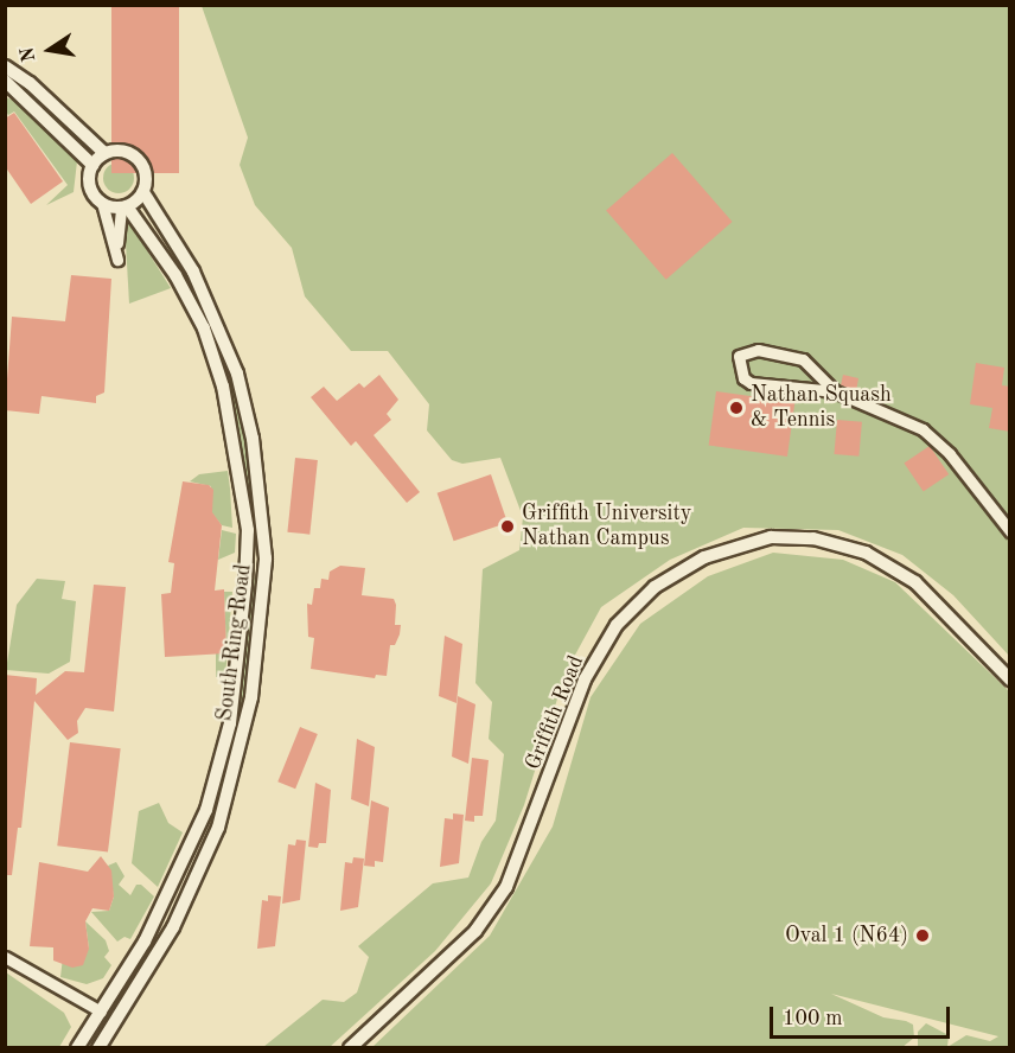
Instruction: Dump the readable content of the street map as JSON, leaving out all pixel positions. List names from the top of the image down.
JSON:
{
  "streets": {
    "street": ["South Ring Road", "Griffith Road"]
  },
  "places": ["Nathan Squash & Tennis", "Griffith University Nathan Campus", "Oval 1 (N64)"],
  "scale_bar": "100 m",
  "north": "left"
}
